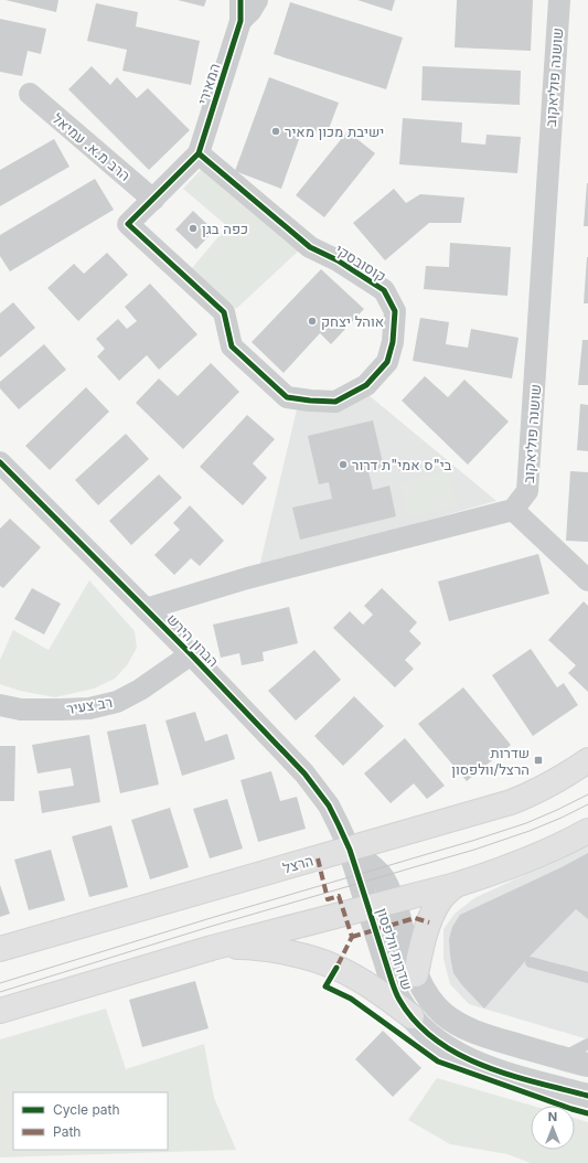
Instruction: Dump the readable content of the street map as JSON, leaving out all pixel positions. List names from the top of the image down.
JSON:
{
  "streets": {
    "main road": ["הרצל"],
    "street": [
      "שושנה פוליאקוב",
      "המאירי",
      "הרב מ.א. עמיאל",
      "קוסובסקי",
      "הברון הירש",
      "רב צעיר",
      "שדרות וולפסון"
    ]
  },
  "crossings": [
    ["המאירי", "קוסובסקי"],
    ["הרב מ.א. עמיאל", "קוסובסקי"],
    ["הברון הירש", "רב צעיר"],
    ["הברון הירש", "הרצל"],
    ["הברון הירש", "שדרות וולפסון"],
    ["הרצל", "שדרות וולפסון"]
  ],
  "places": {
    "other": [
      "ישיבת מכון מאיר",
      "כפה בגן",
      "אוהל יצחק",
      "בי\"ס אמי\"ת דרור"
    ],
    "transit": ["שדרות הרצל/וולפסון"]
  },
  "legend": ["Cycle path", "Path"],
  "north": "top"
}
